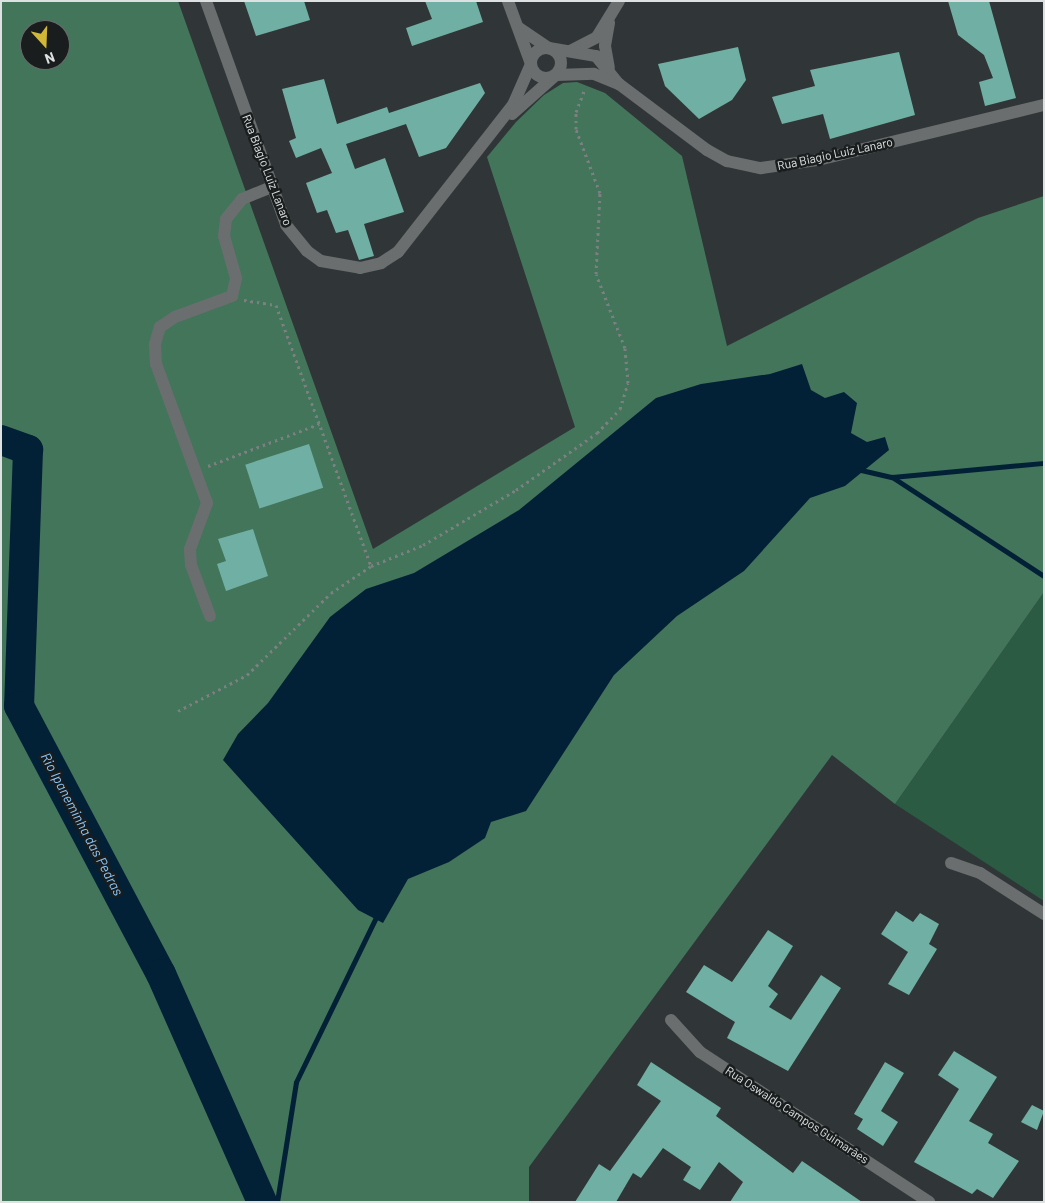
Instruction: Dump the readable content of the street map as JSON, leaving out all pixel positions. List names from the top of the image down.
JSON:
{
  "streets": {
    "street": ["Rua Biagio Luiz Lanaro", "Rua Oswaldo Campos Guimarães"]
  },
  "water": ["Rio Ipaneminha das Pedras"],
  "north": "bottom"
}
